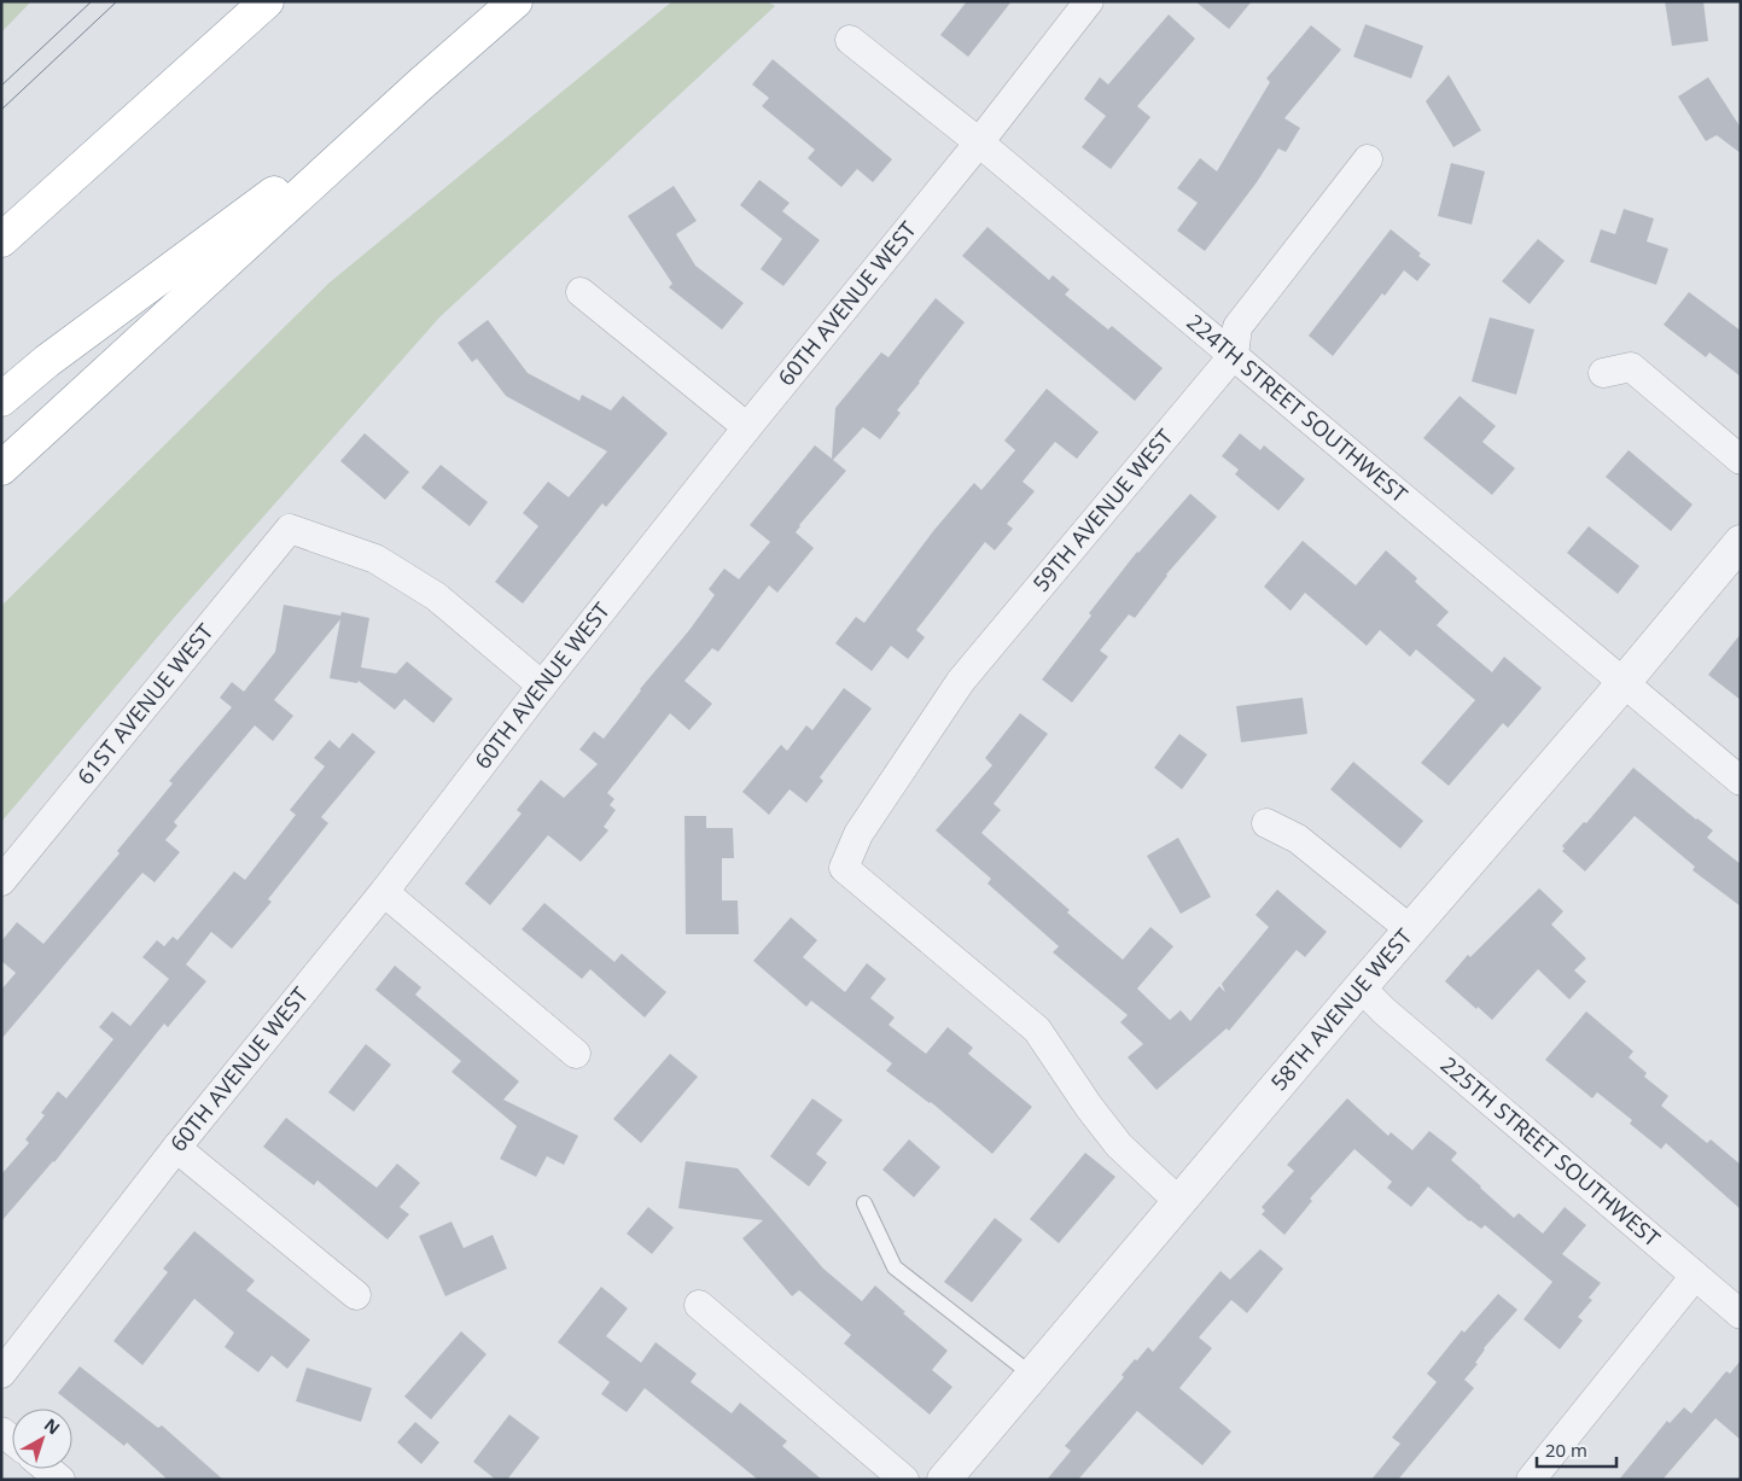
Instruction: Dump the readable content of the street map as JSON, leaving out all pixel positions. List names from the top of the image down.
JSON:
{
  "streets": {
    "street": [
      "60TH AVENUE WEST",
      "224TH STREET SOUTHWEST",
      "59TH AVENUE WEST",
      "61ST AVENUE WEST",
      "58TH AVENUE WEST",
      "225TH STREET SOUTHWEST"
    ]
  },
  "crossings": [
    ["60TH AVENUE WEST", "224TH STREET SOUTHWEST"],
    ["60TH AVENUE WEST", "61ST AVENUE WEST"],
    ["224TH STREET SOUTHWEST", "59TH AVENUE WEST"],
    ["224TH STREET SOUTHWEST", "58TH AVENUE WEST"],
    ["59TH AVENUE WEST", "58TH AVENUE WEST"],
    ["58TH AVENUE WEST", "225TH STREET SOUTHWEST"]
  ],
  "scale_bar": "20 m",
  "north": "top right"
}
